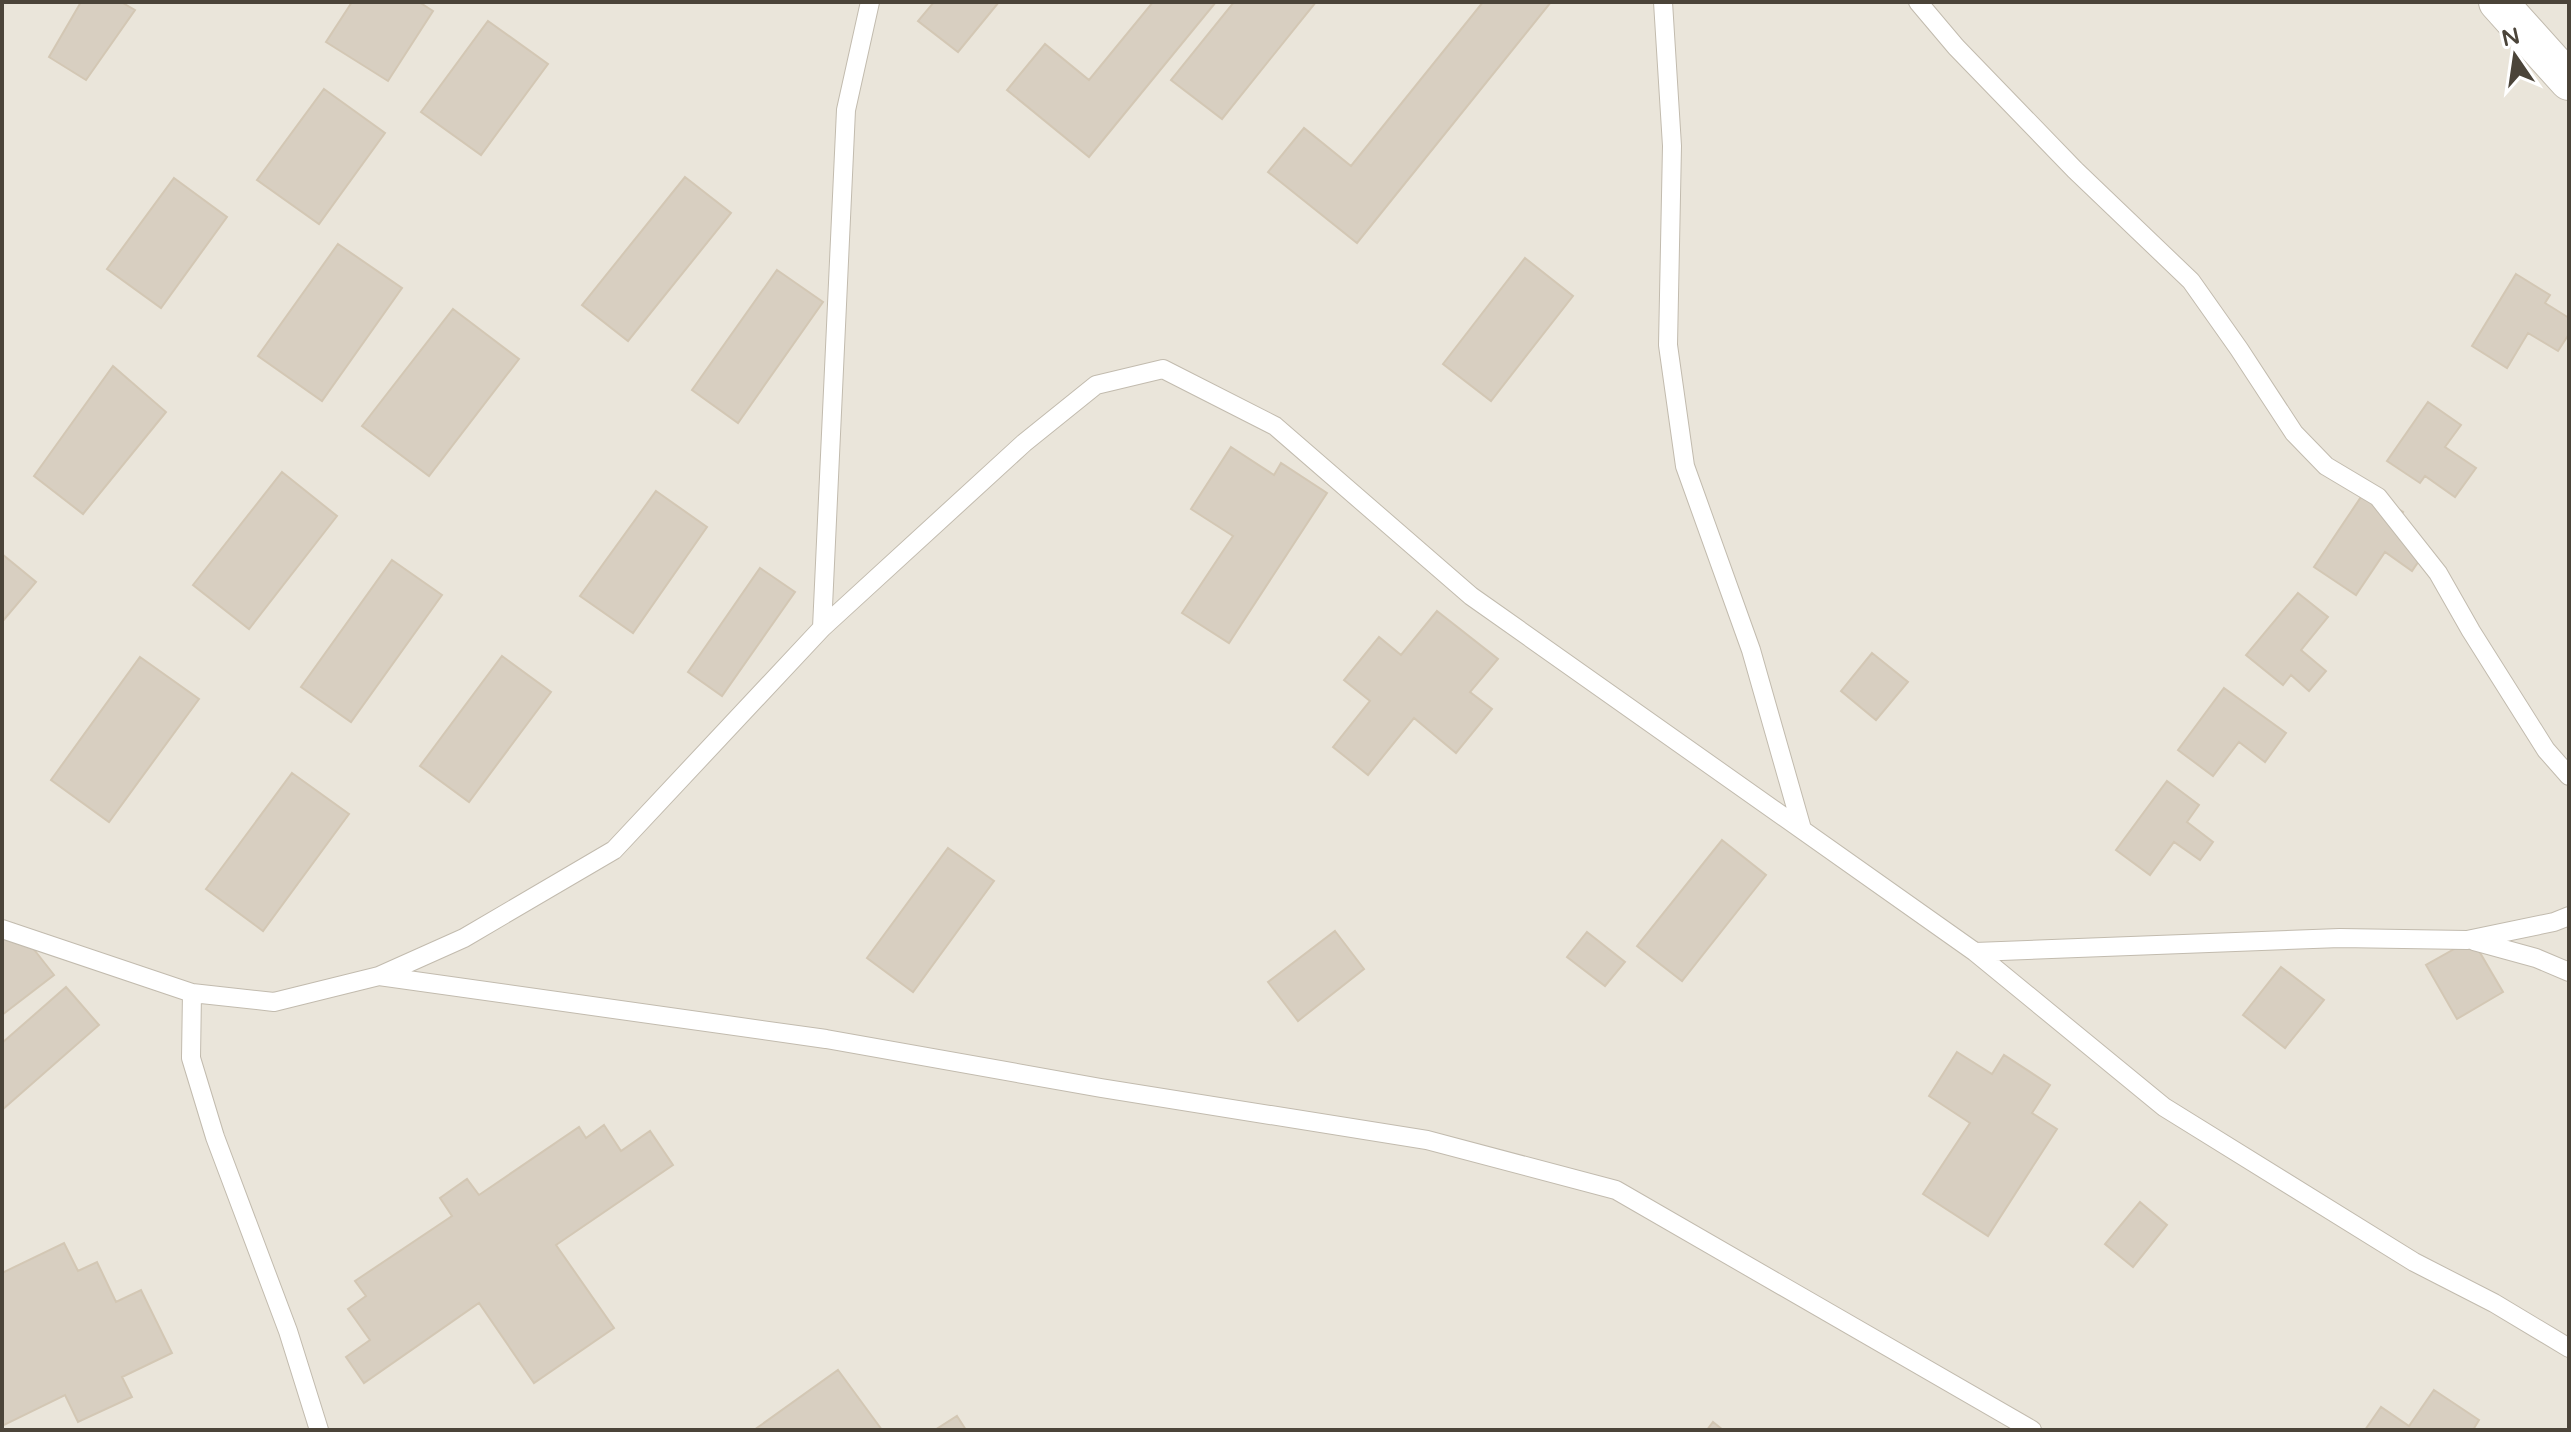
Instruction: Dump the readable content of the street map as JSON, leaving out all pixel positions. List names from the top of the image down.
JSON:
{
  "north": "top"
}
